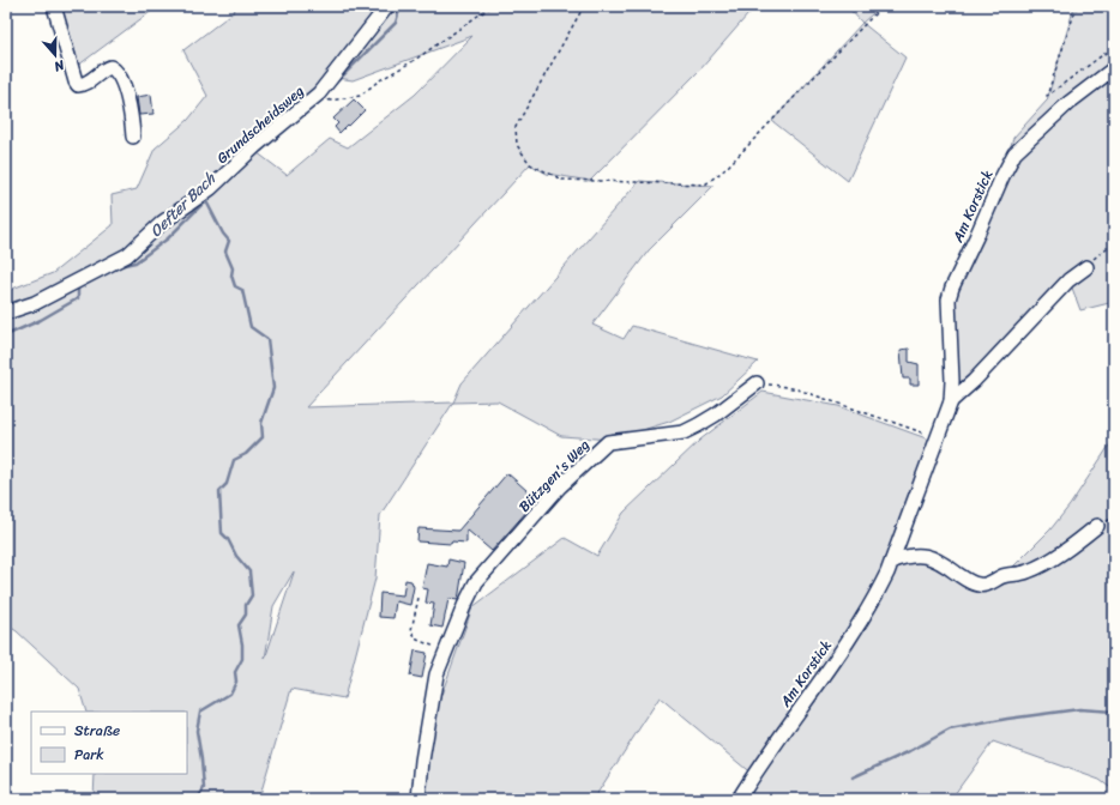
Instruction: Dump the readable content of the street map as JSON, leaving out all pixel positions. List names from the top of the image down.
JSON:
{
  "streets": {
    "street": ["Grundscheidsweg", "Am Korstick", "Bützgen's Weg"]
  },
  "water": ["Oefter Bach"],
  "legend": ["Straße", "Park"],
  "north": "bottom"
}
